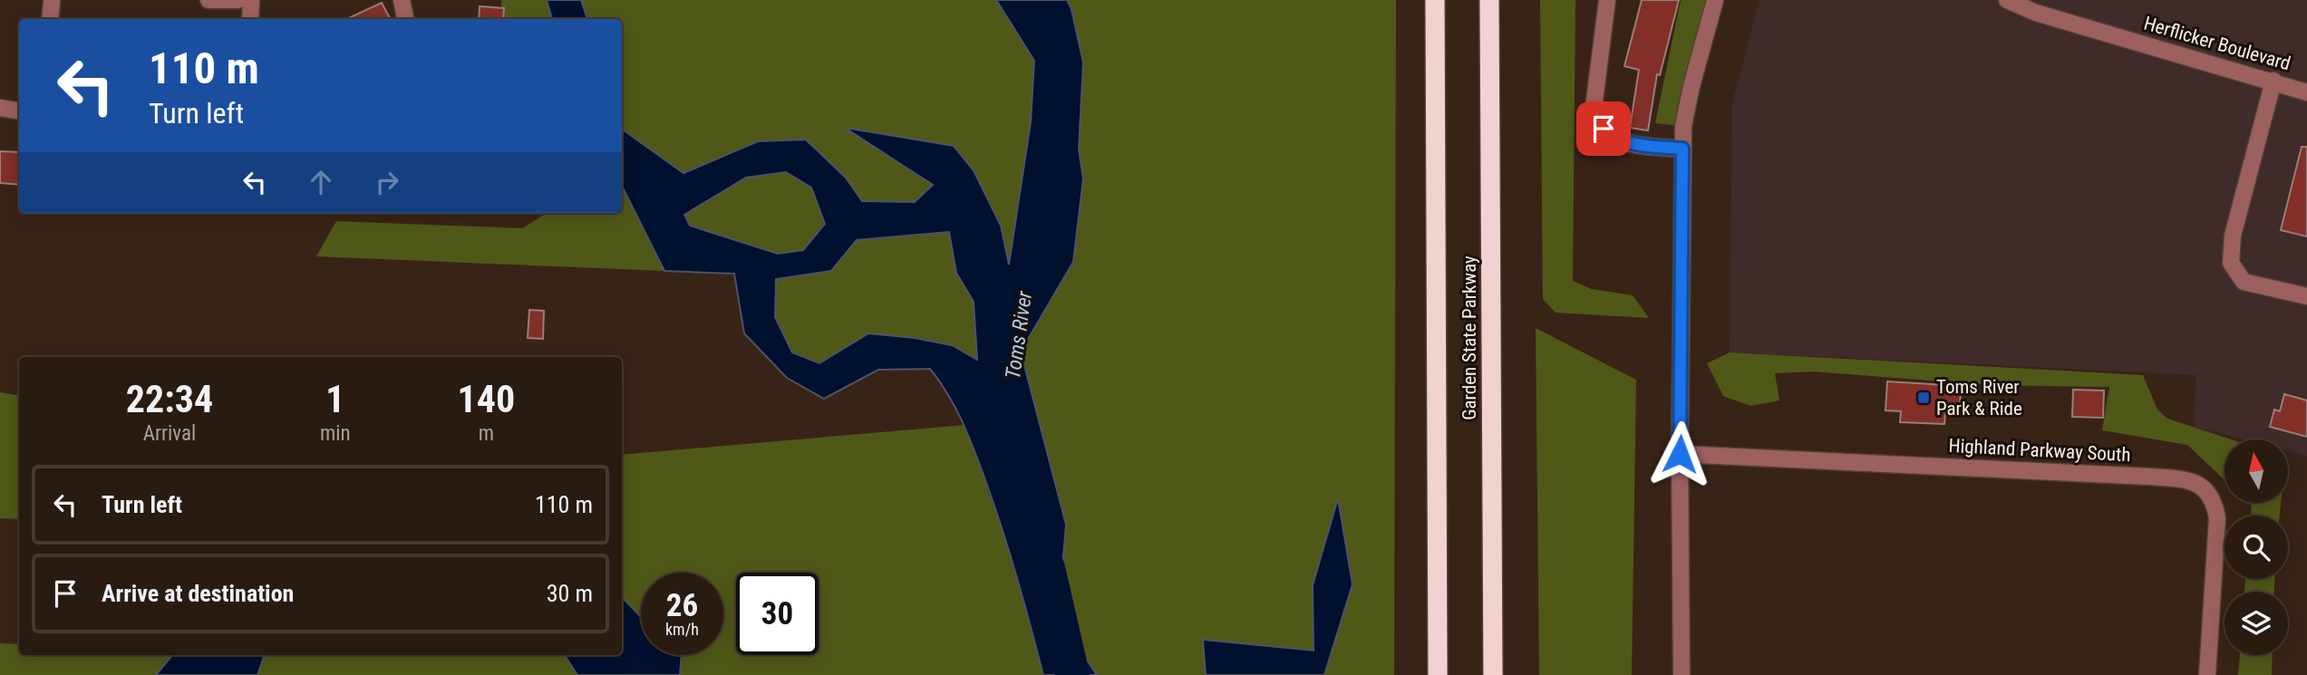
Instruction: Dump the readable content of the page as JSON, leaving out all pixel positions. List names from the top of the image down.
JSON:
{
  "streets": {
    "highway": ["Garden State Parkway"],
    "street": ["Herflicker Boulevard", "Highland Parkway South"]
  },
  "water": ["Toms River"],
  "places": {
    "transit": ["Toms River Park & Ride"]
  },
  "north": "top",
  "page": {
    "turn": ["110 m", "Turn left"],
    "eta": [
      "22:34",
      "Arrival",
      "1",
      "min",
      "140",
      "m"
    ],
    "list": [
      {
        "name": "Turn left",
        "value": "110 m"
      },
      {
        "name": "Arrive at destination",
        "value": "30 m"
      }
    ],
    "speed": "26 km/h",
    "limit": "30"
  }
}
